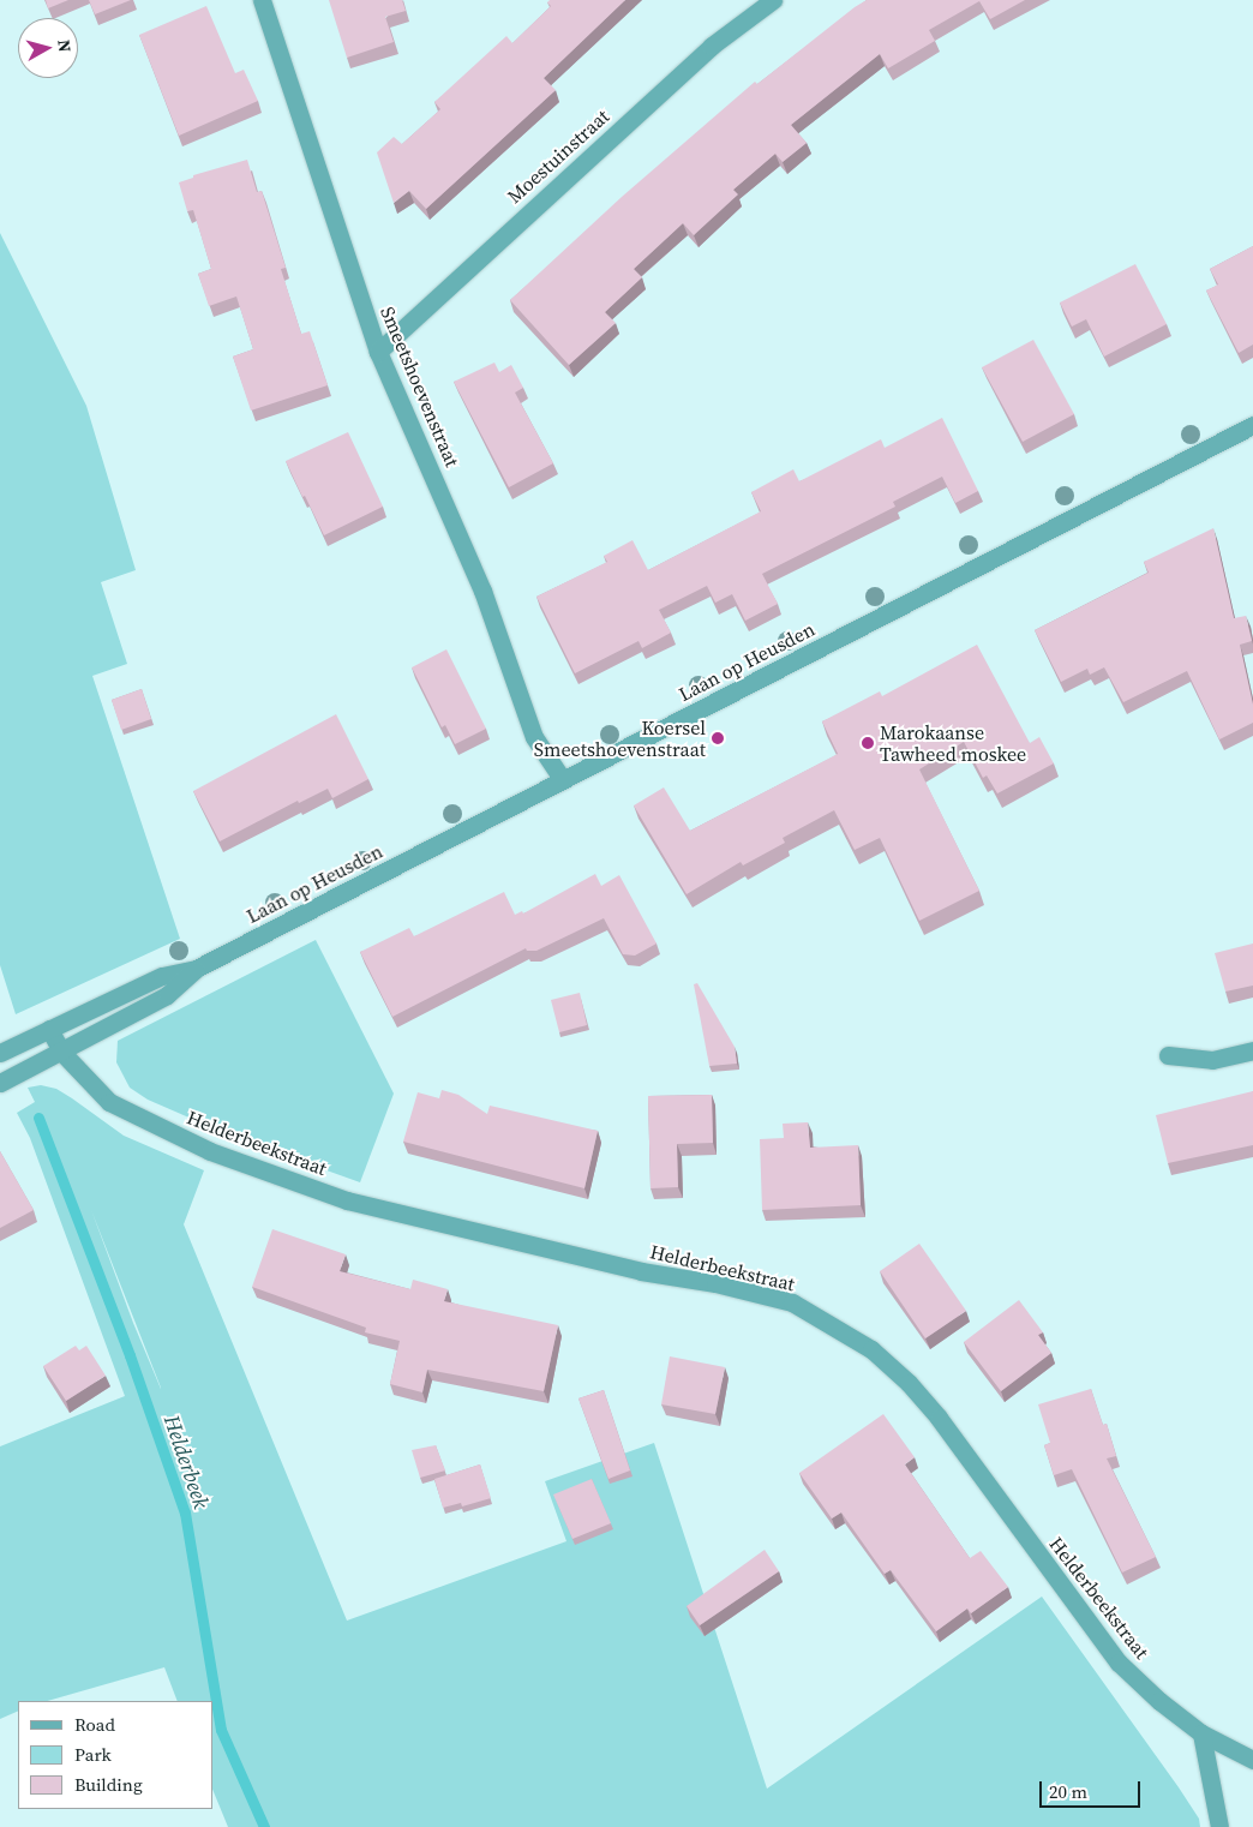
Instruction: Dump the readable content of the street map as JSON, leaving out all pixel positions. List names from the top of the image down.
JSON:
{
  "streets": {
    "street": [
      "Moestuinstraat",
      "Smeetshoevenstraat",
      "Laan op Heusden",
      "Helderbeekstraat"
    ]
  },
  "crossings": [
    ["Moestuinstraat", "Smeetshoevenstraat"],
    ["Smeetshoevenstraat", "Laan op Heusden"],
    ["Laan op Heusden", "Helderbeekstraat"]
  ],
  "water": ["Helderbeek"],
  "places": ["Koersel Smeetshoevenstraat", "Marokaanse Tawheed moskee"],
  "legend": ["Road", "Park", "Building"],
  "scale_bar": "20 m",
  "north": "right"
}
